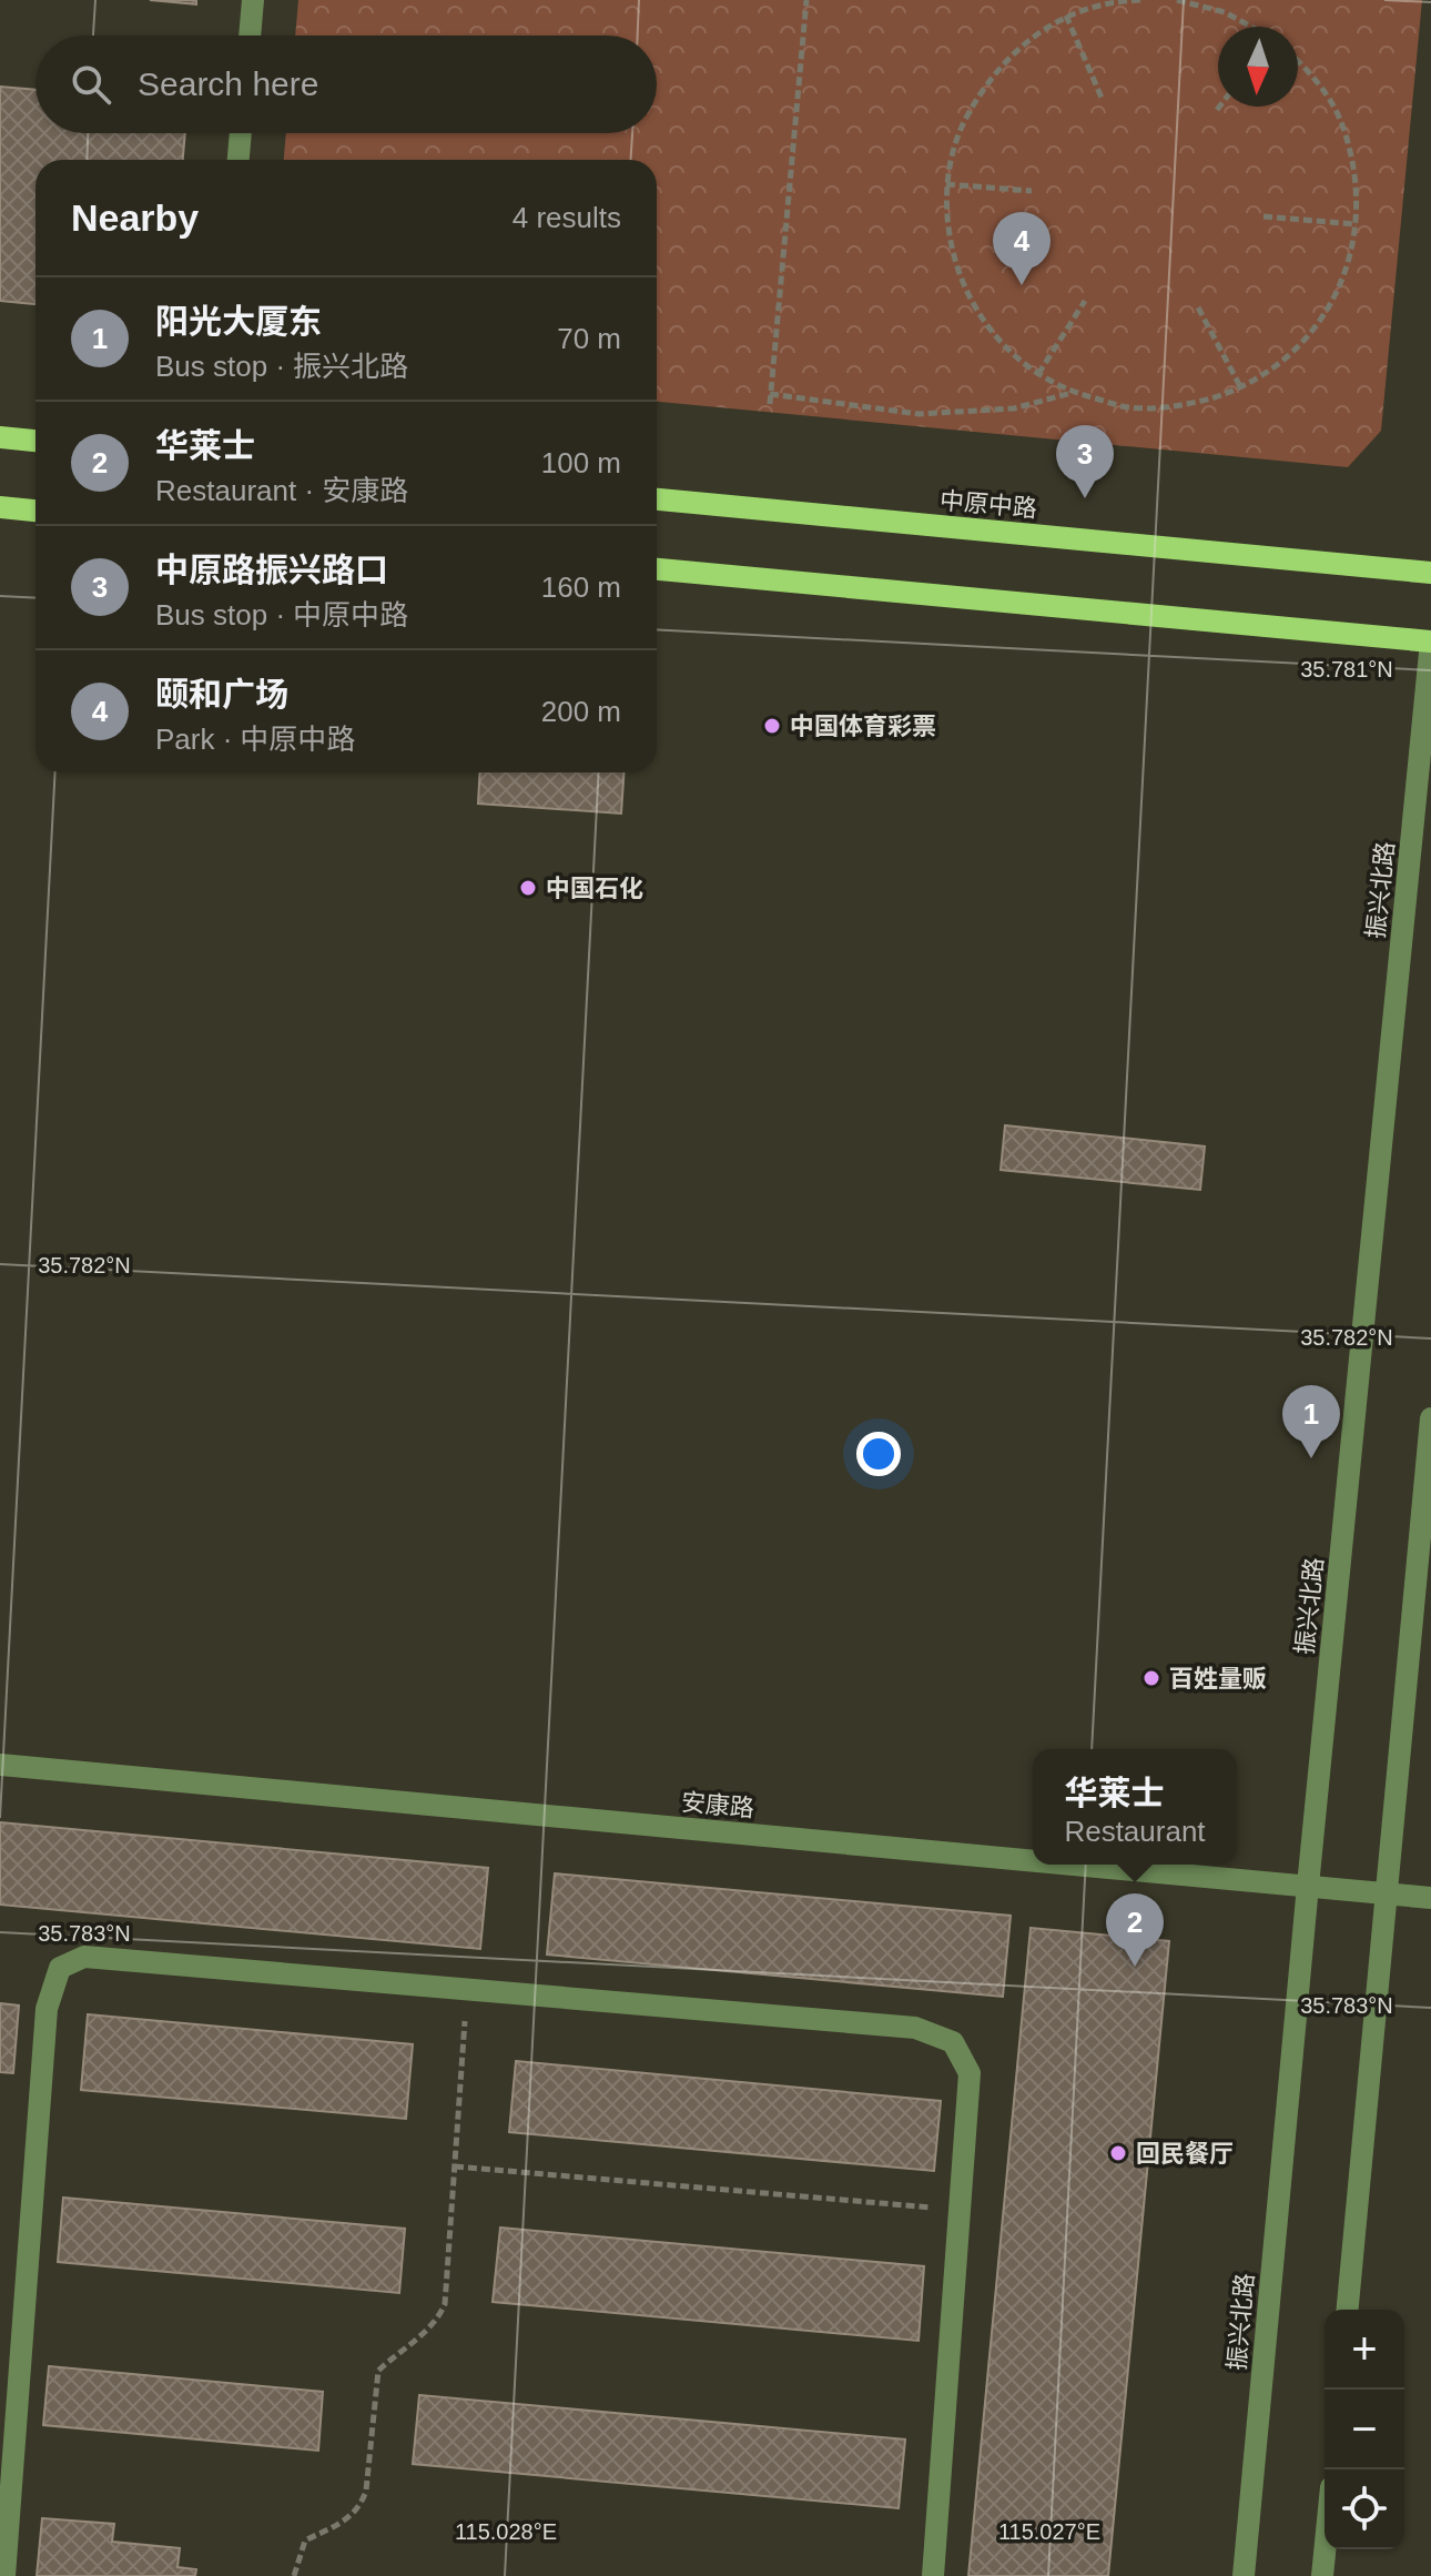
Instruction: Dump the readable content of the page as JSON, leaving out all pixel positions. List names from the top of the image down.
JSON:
{
  "streets": {
    "main road": ["中原中路"],
    "street": ["振兴北路", "安康路"]
  },
  "crossings": [
    ["振兴北路", "安康路"]
  ],
  "places": [
    "中国体育彩票",
    "中国石化",
    "百姓量贩",
    "回民餐厅"
  ],
  "north": "bottom",
  "page": {
    "search": "Search here",
    "heading": ["Nearby", "4 results"],
    "pins": [
      "4",
      "3",
      "1",
      "2"
    ],
    "list": [
      {
        "mark": "1",
        "name": "阳光大厦东",
        "note": "Bus stop · 振兴北路",
        "value": "70 m"
      },
      {
        "mark": "2",
        "name": "华莱士",
        "note": "Restaurant · 安康路",
        "value": "100 m"
      },
      {
        "mark": "3",
        "name": "中原路振兴路口",
        "note": "Bus stop · 中原中路",
        "value": "160 m"
      },
      {
        "mark": "4",
        "name": "颐和广场",
        "note": "Park · 中原中路",
        "value": "200 m"
      }
    ],
    "popup": ["华莱士", "Restaurant"],
    "map_buttons": ["+", "−"]
  },
  "coordinates": [
    "35.781°N",
    "35.782°N",
    "35.783°N",
    "115.028°E",
    "115.027°E"
  ]
}
